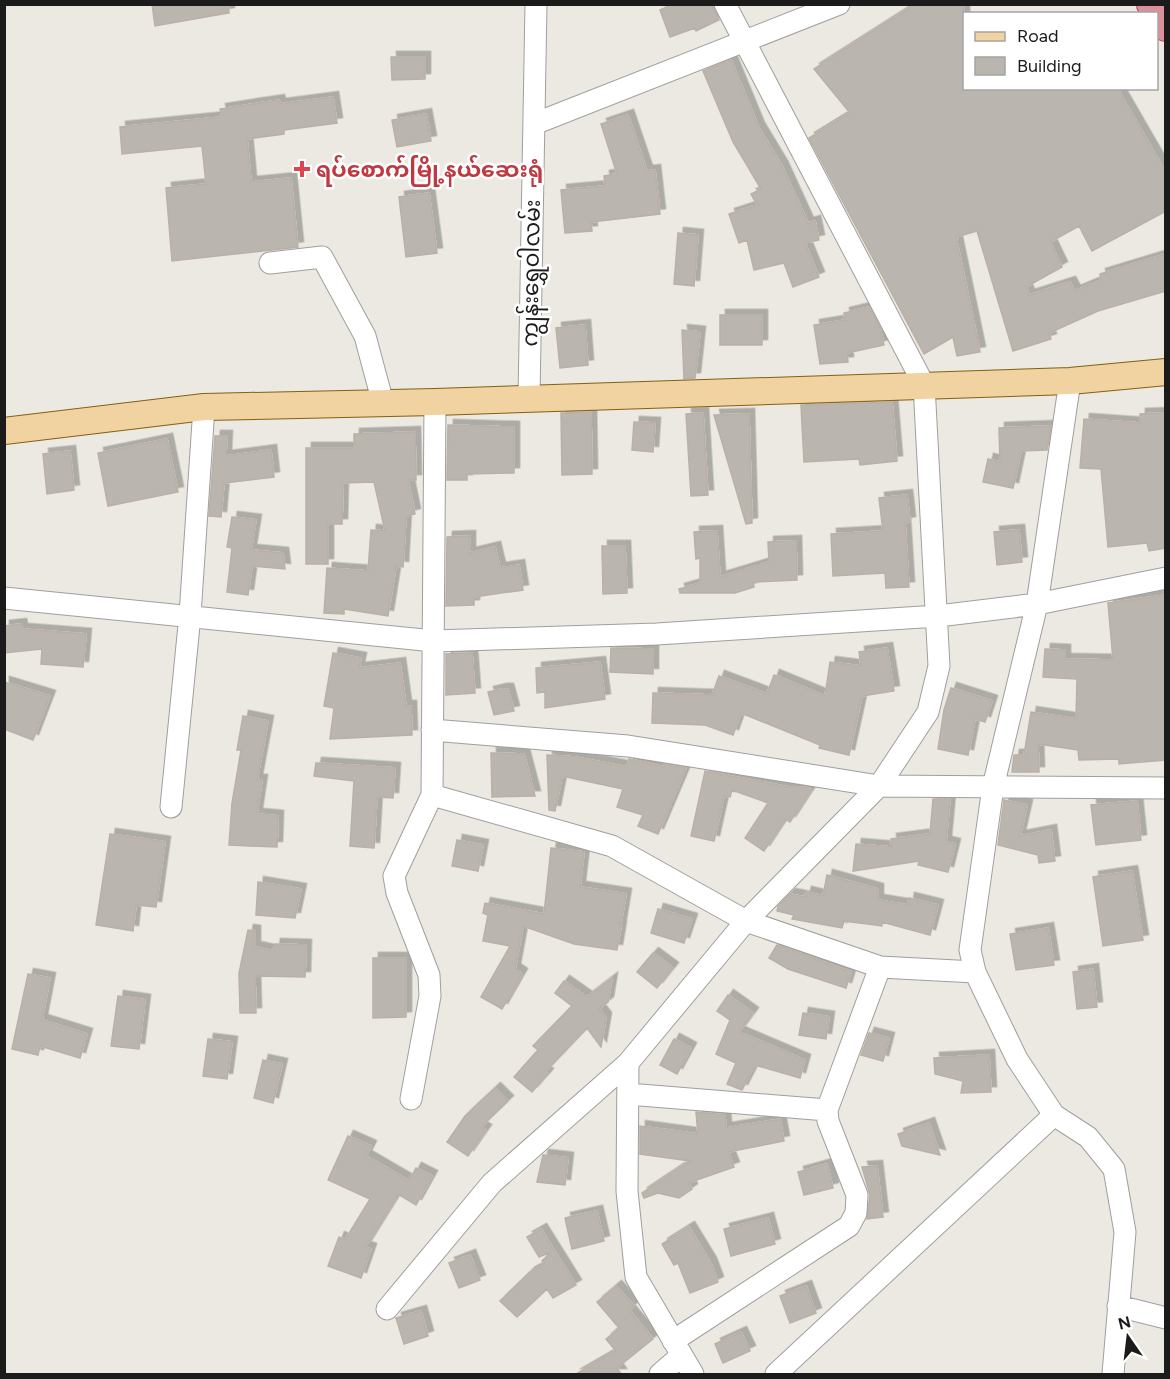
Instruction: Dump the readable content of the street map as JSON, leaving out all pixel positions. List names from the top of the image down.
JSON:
{
  "streets": {
    "street": ["ကျွန်းရွှေဝါလမ်း"]
  },
  "places": {
    "health": ["ရပ်စောက်မြို့နယ်ဆေးရုံ"]
  },
  "legend": ["Road", "Building"],
  "north": "top"
}
